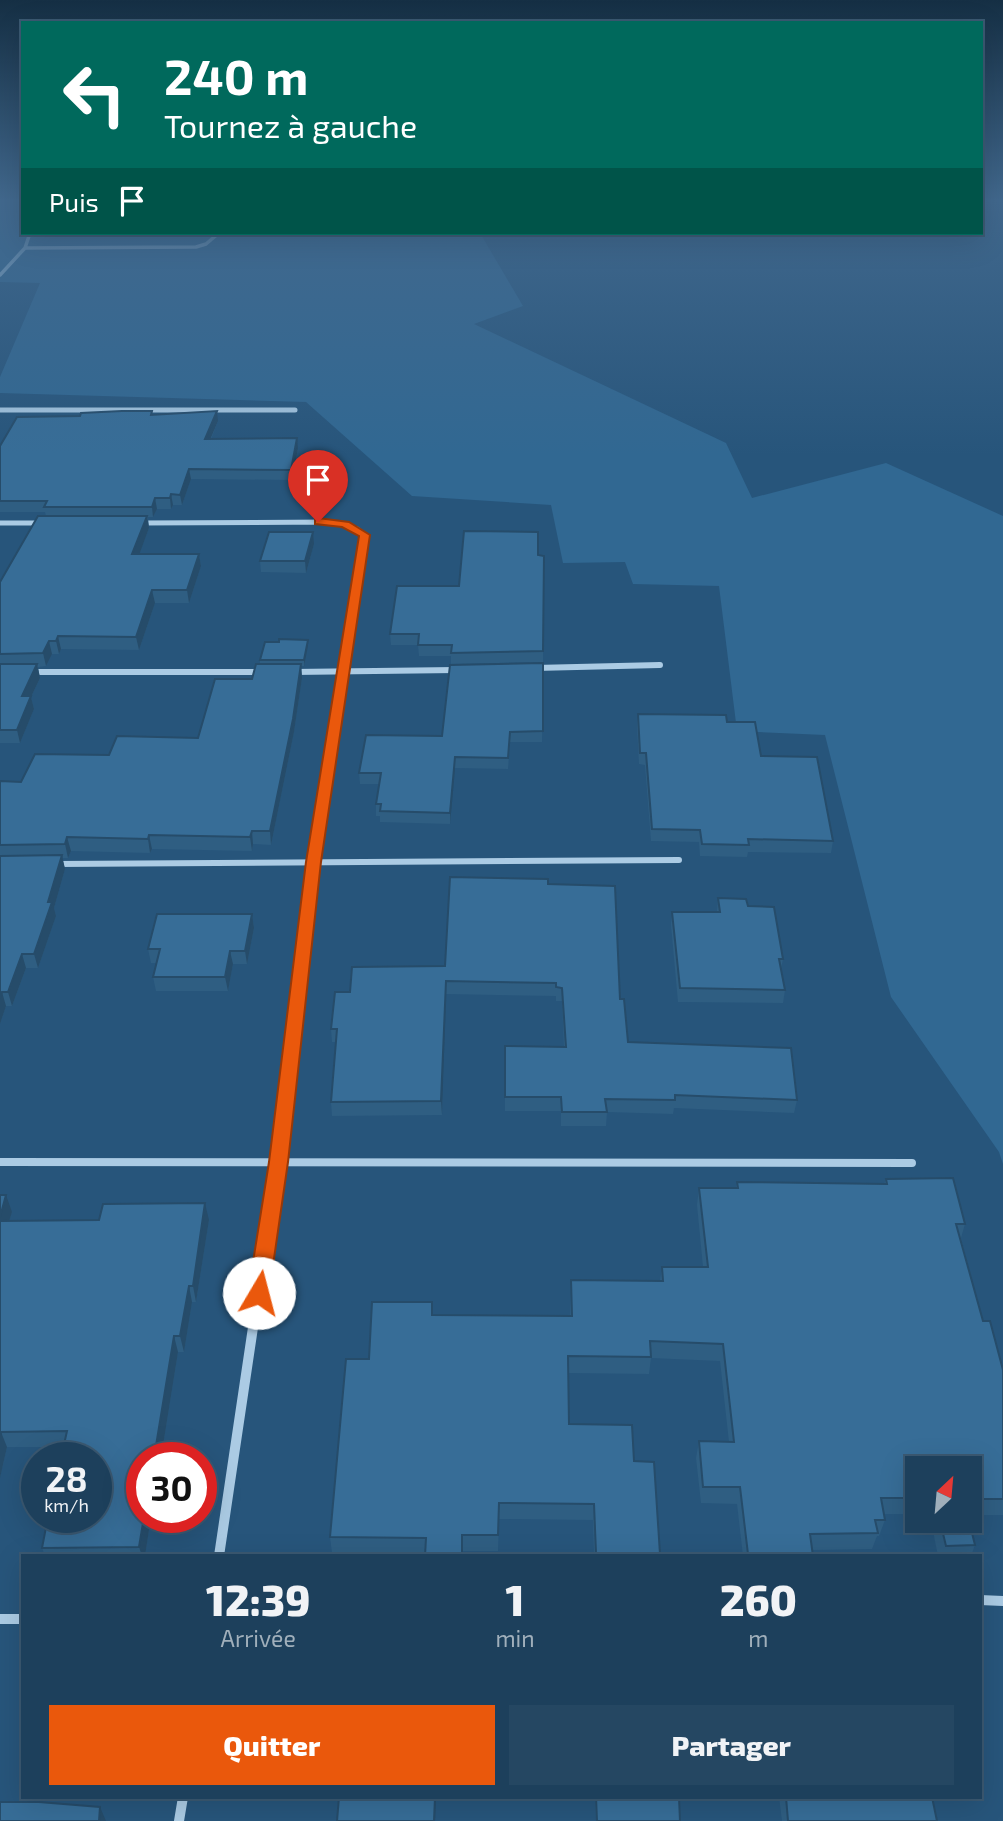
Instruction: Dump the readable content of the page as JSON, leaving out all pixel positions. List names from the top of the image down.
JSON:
{
  "north": "top right",
  "page": {
    "turn": ["240 m", "Tournez à gauche"],
    "then": "Puis",
    "speed": "28 km/h",
    "limit": "30",
    "eta": [
      "12:39",
      "Arrivée",
      "1",
      "min",
      "260",
      "m"
    ],
    "buttons": ["Quitter", "Partager"]
  }
}
